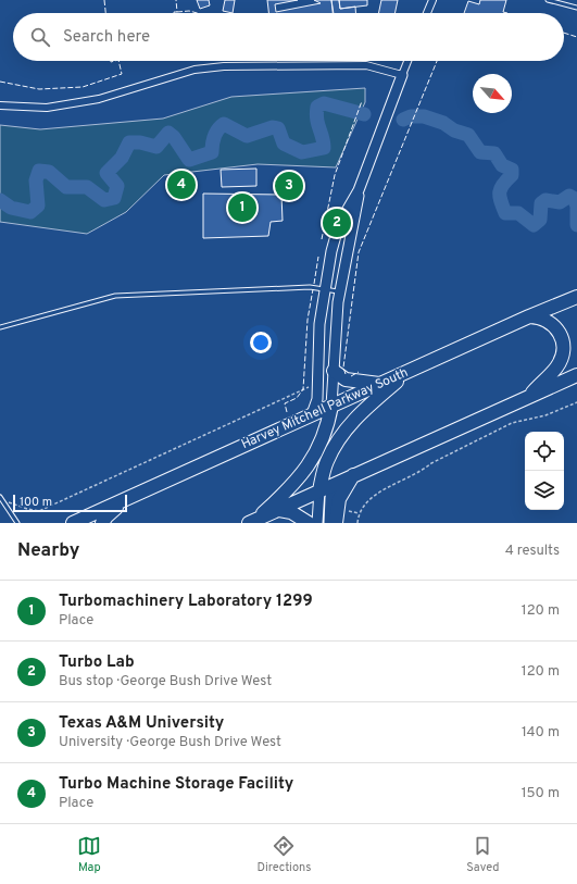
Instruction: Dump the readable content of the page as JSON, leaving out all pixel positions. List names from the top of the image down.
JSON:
{
  "streets": {
    "highway": ["Harvey Mitchell Parkway South"]
  },
  "scale_bar": "100 m",
  "north": "bottom right",
  "page": {
    "search": "Search here",
    "pins": [
      "4",
      "3",
      "1",
      "2"
    ],
    "scale": "100 m",
    "heading": ["Nearby", "4 results"],
    "list": [
      {
        "mark": "1",
        "name": "Turbomachinery Laboratory 1299",
        "note": "Place",
        "value": "120 m"
      },
      {
        "mark": "2",
        "name": "Turbo Lab",
        "note": "Bus stop · George Bush Drive West",
        "value": "120 m"
      },
      {
        "mark": "3",
        "name": "Texas A&M University",
        "note": "University · George Bush Drive West",
        "value": "140 m"
      },
      {
        "mark": "4",
        "name": "Turbo Machine Storage Facility",
        "note": "Place",
        "value": "150 m"
      }
    ],
    "nav": ["Map", "Directions", "Saved"]
  }
}
